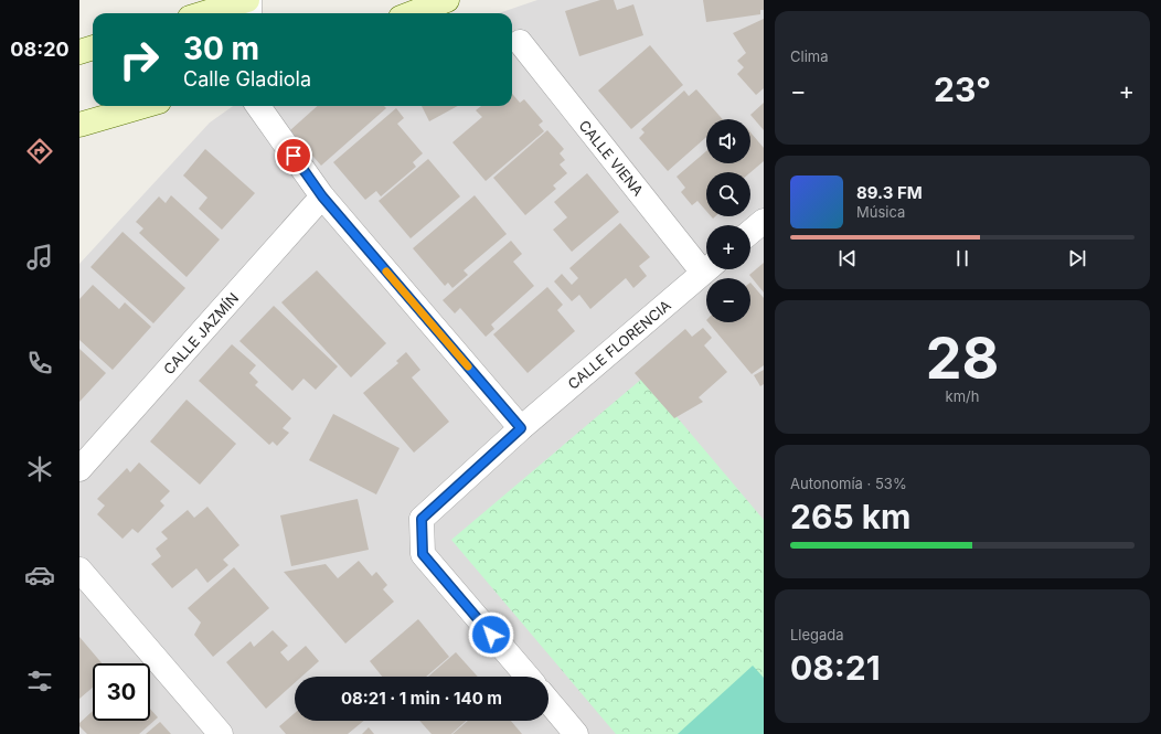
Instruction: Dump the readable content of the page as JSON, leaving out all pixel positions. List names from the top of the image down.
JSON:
{
  "streets": {
    "street": ["CALLE VIENA", "CALLE JAZMÍN", "CALLE FLORENCIA"]
  },
  "page": {
    "tabs": "08:20",
    "tile": [
      "Clima",
      ["28", "km/h"],
      ["Autonomía · 53%", "265 km"],
      ["Llegada", "08:21"]
    ],
    "turn": ["30 m", "Calle Gladiola"],
    "heat": ["−", "23°", "+"],
    "map_buttons": ["+", "−"],
    "song": ["89.3 FM", "Música"],
    "limit": "30",
    "trip": "08:21 · 1 min · 140 m"
  }
}
